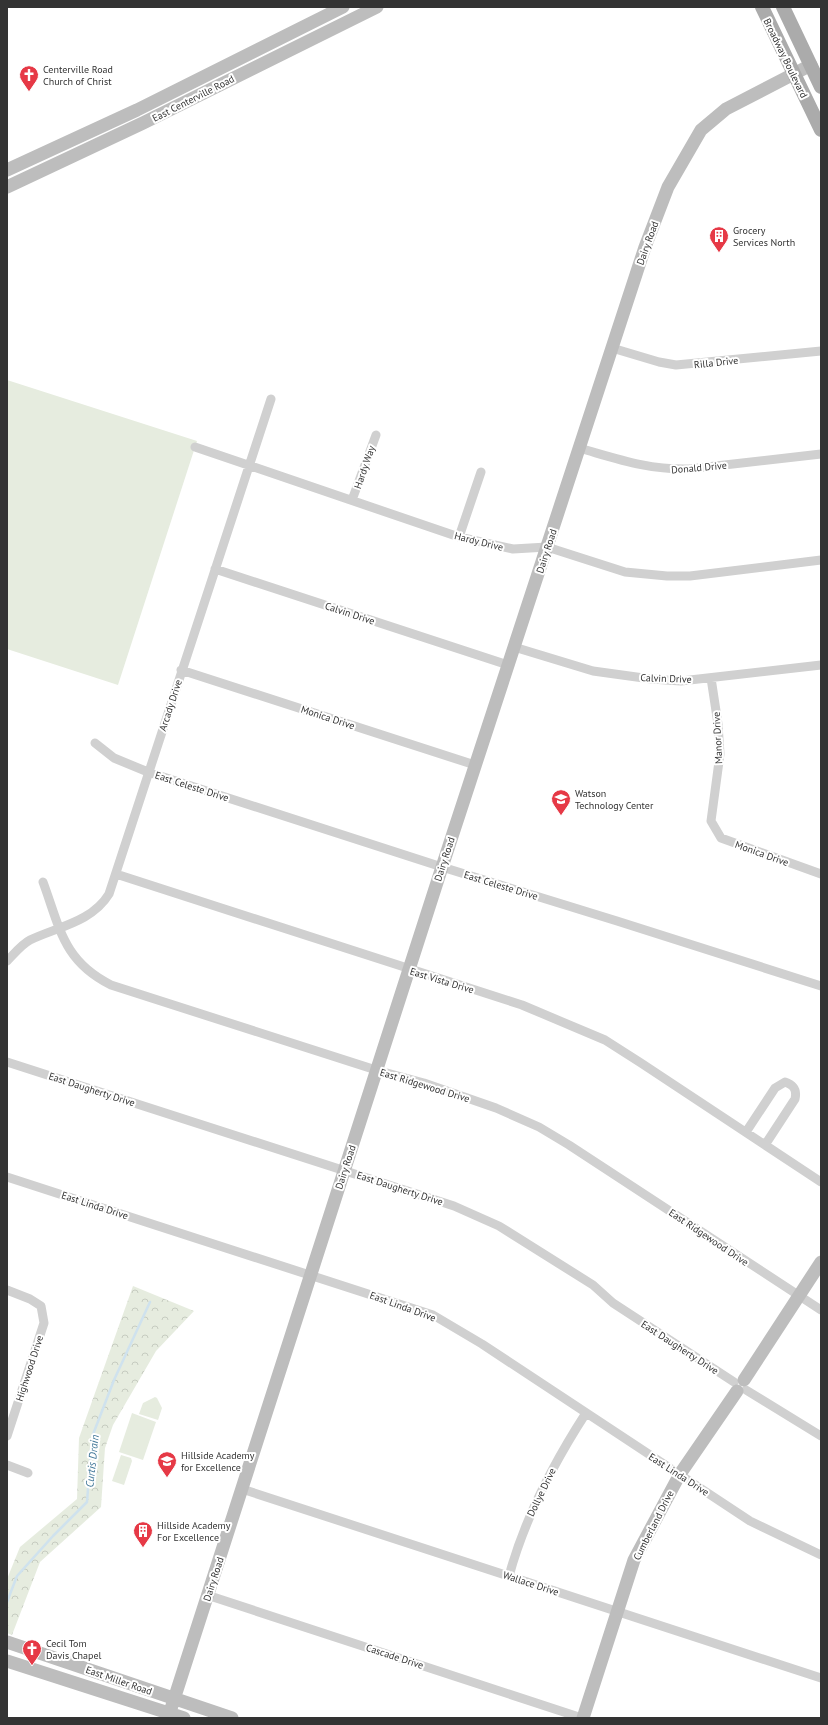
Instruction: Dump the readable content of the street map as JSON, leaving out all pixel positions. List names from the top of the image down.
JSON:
{
  "streets": {
    "main road": ["Broadway Boulevard"],
    "street": [
      "East Centerville Road",
      "Dairy Road",
      "Rilla Drive",
      "Hardy Way",
      "Donald Drive",
      "Hardy Drive",
      "Calvin Drive",
      "Arcady Drive",
      "Monica Drive",
      "Manor Drive",
      "East Celeste Drive",
      "East Vista Drive",
      "East Ridgewood Drive",
      "East Daugherty Drive",
      "East Linda Drive",
      "Highwood Drive",
      "Dollye Drive",
      "Cumberland Drive",
      "Wallace Drive",
      "Cascade Drive",
      "East Miller Road"
    ]
  },
  "crossings": [
    ["Broadway Boulevard", "Dairy Road"],
    ["Dairy Road", "Rilla Drive"],
    ["Dairy Road", "Donald Drive"],
    ["Dairy Road", "Hardy Drive"],
    ["Dairy Road", "Calvin Drive"],
    ["Dairy Road", "Monica Drive"],
    ["Dairy Road", "East Celeste Drive"],
    ["Dairy Road", "East Vista Drive"],
    ["Dairy Road", "East Ridgewood Drive"],
    ["Dairy Road", "East Daugherty Drive"],
    ["Dairy Road", "East Linda Drive"],
    ["Dairy Road", "Wallace Drive"],
    ["Dairy Road", "Cascade Drive"],
    ["Dairy Road", "East Miller Road"],
    ["Hardy Way", "Hardy Drive"],
    ["Hardy Drive", "Arcady Drive"],
    ["Calvin Drive", "Arcady Drive"],
    ["Calvin Drive", "Manor Drive"],
    ["Arcady Drive", "Monica Drive"],
    ["Arcady Drive", "East Celeste Drive"],
    ["Arcady Drive", "East Vista Drive"],
    ["Arcady Drive", "East Ridgewood Drive"],
    ["Monica Drive", "Manor Drive"],
    ["East Ridgewood Drive", "Cumberland Drive"],
    ["East Daugherty Drive", "Cumberland Drive"],
    ["East Linda Drive", "Dollye Drive"],
    ["East Linda Drive", "Cumberland Drive"],
    ["Dollye Drive", "Wallace Drive"],
    ["Cumberland Drive", "Wallace Drive"],
    ["Cumberland Drive", "Cascade Drive"]
  ],
  "water": ["Curtis Drain"],
  "places": {
    "church": ["Centerville Road Church of Christ", "Cecil Tom Davis Chapel"],
    "building": ["Grocery Services North", "Hillside Academy For Excellence"],
    "school or university": ["Watson Technology Center", "Hillside Academy for Excellence"]
  }
}
